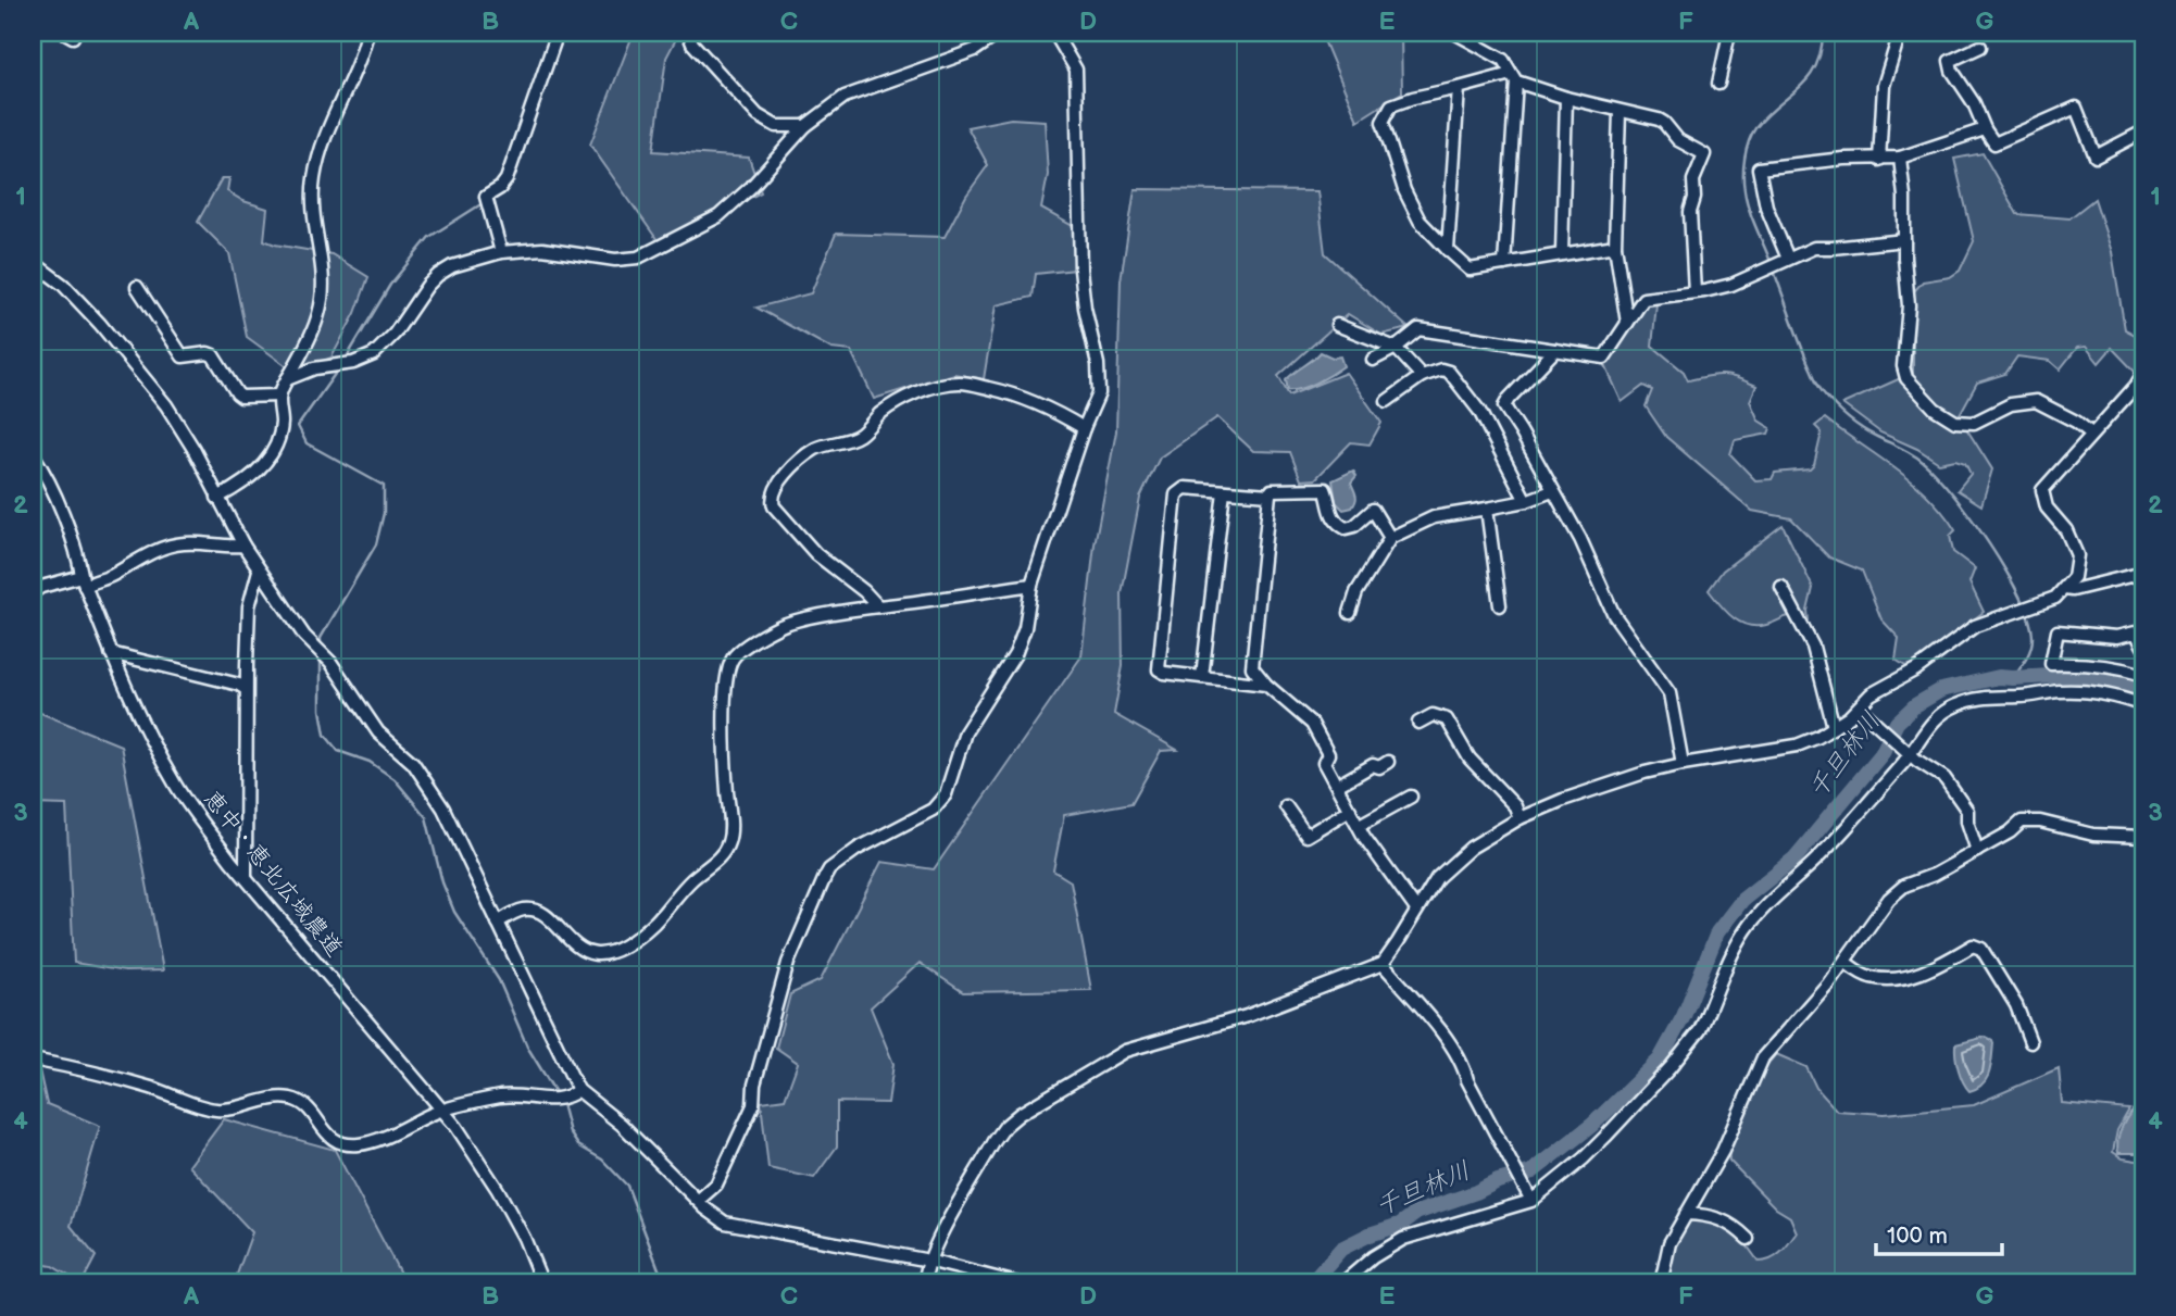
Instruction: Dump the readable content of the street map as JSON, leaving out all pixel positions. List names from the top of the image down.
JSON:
{
  "streets": {
    "street": ["恵中・恵北広域農道"]
  },
  "water": ["千旦林川"],
  "scale_bar": "100 m",
  "grid": {
    "columns": [
      "A",
      "B",
      "C",
      "D",
      "E",
      "F",
      "G"
    ],
    "rows": [
      "1",
      "2",
      "3",
      "4"
    ]
  }
}
